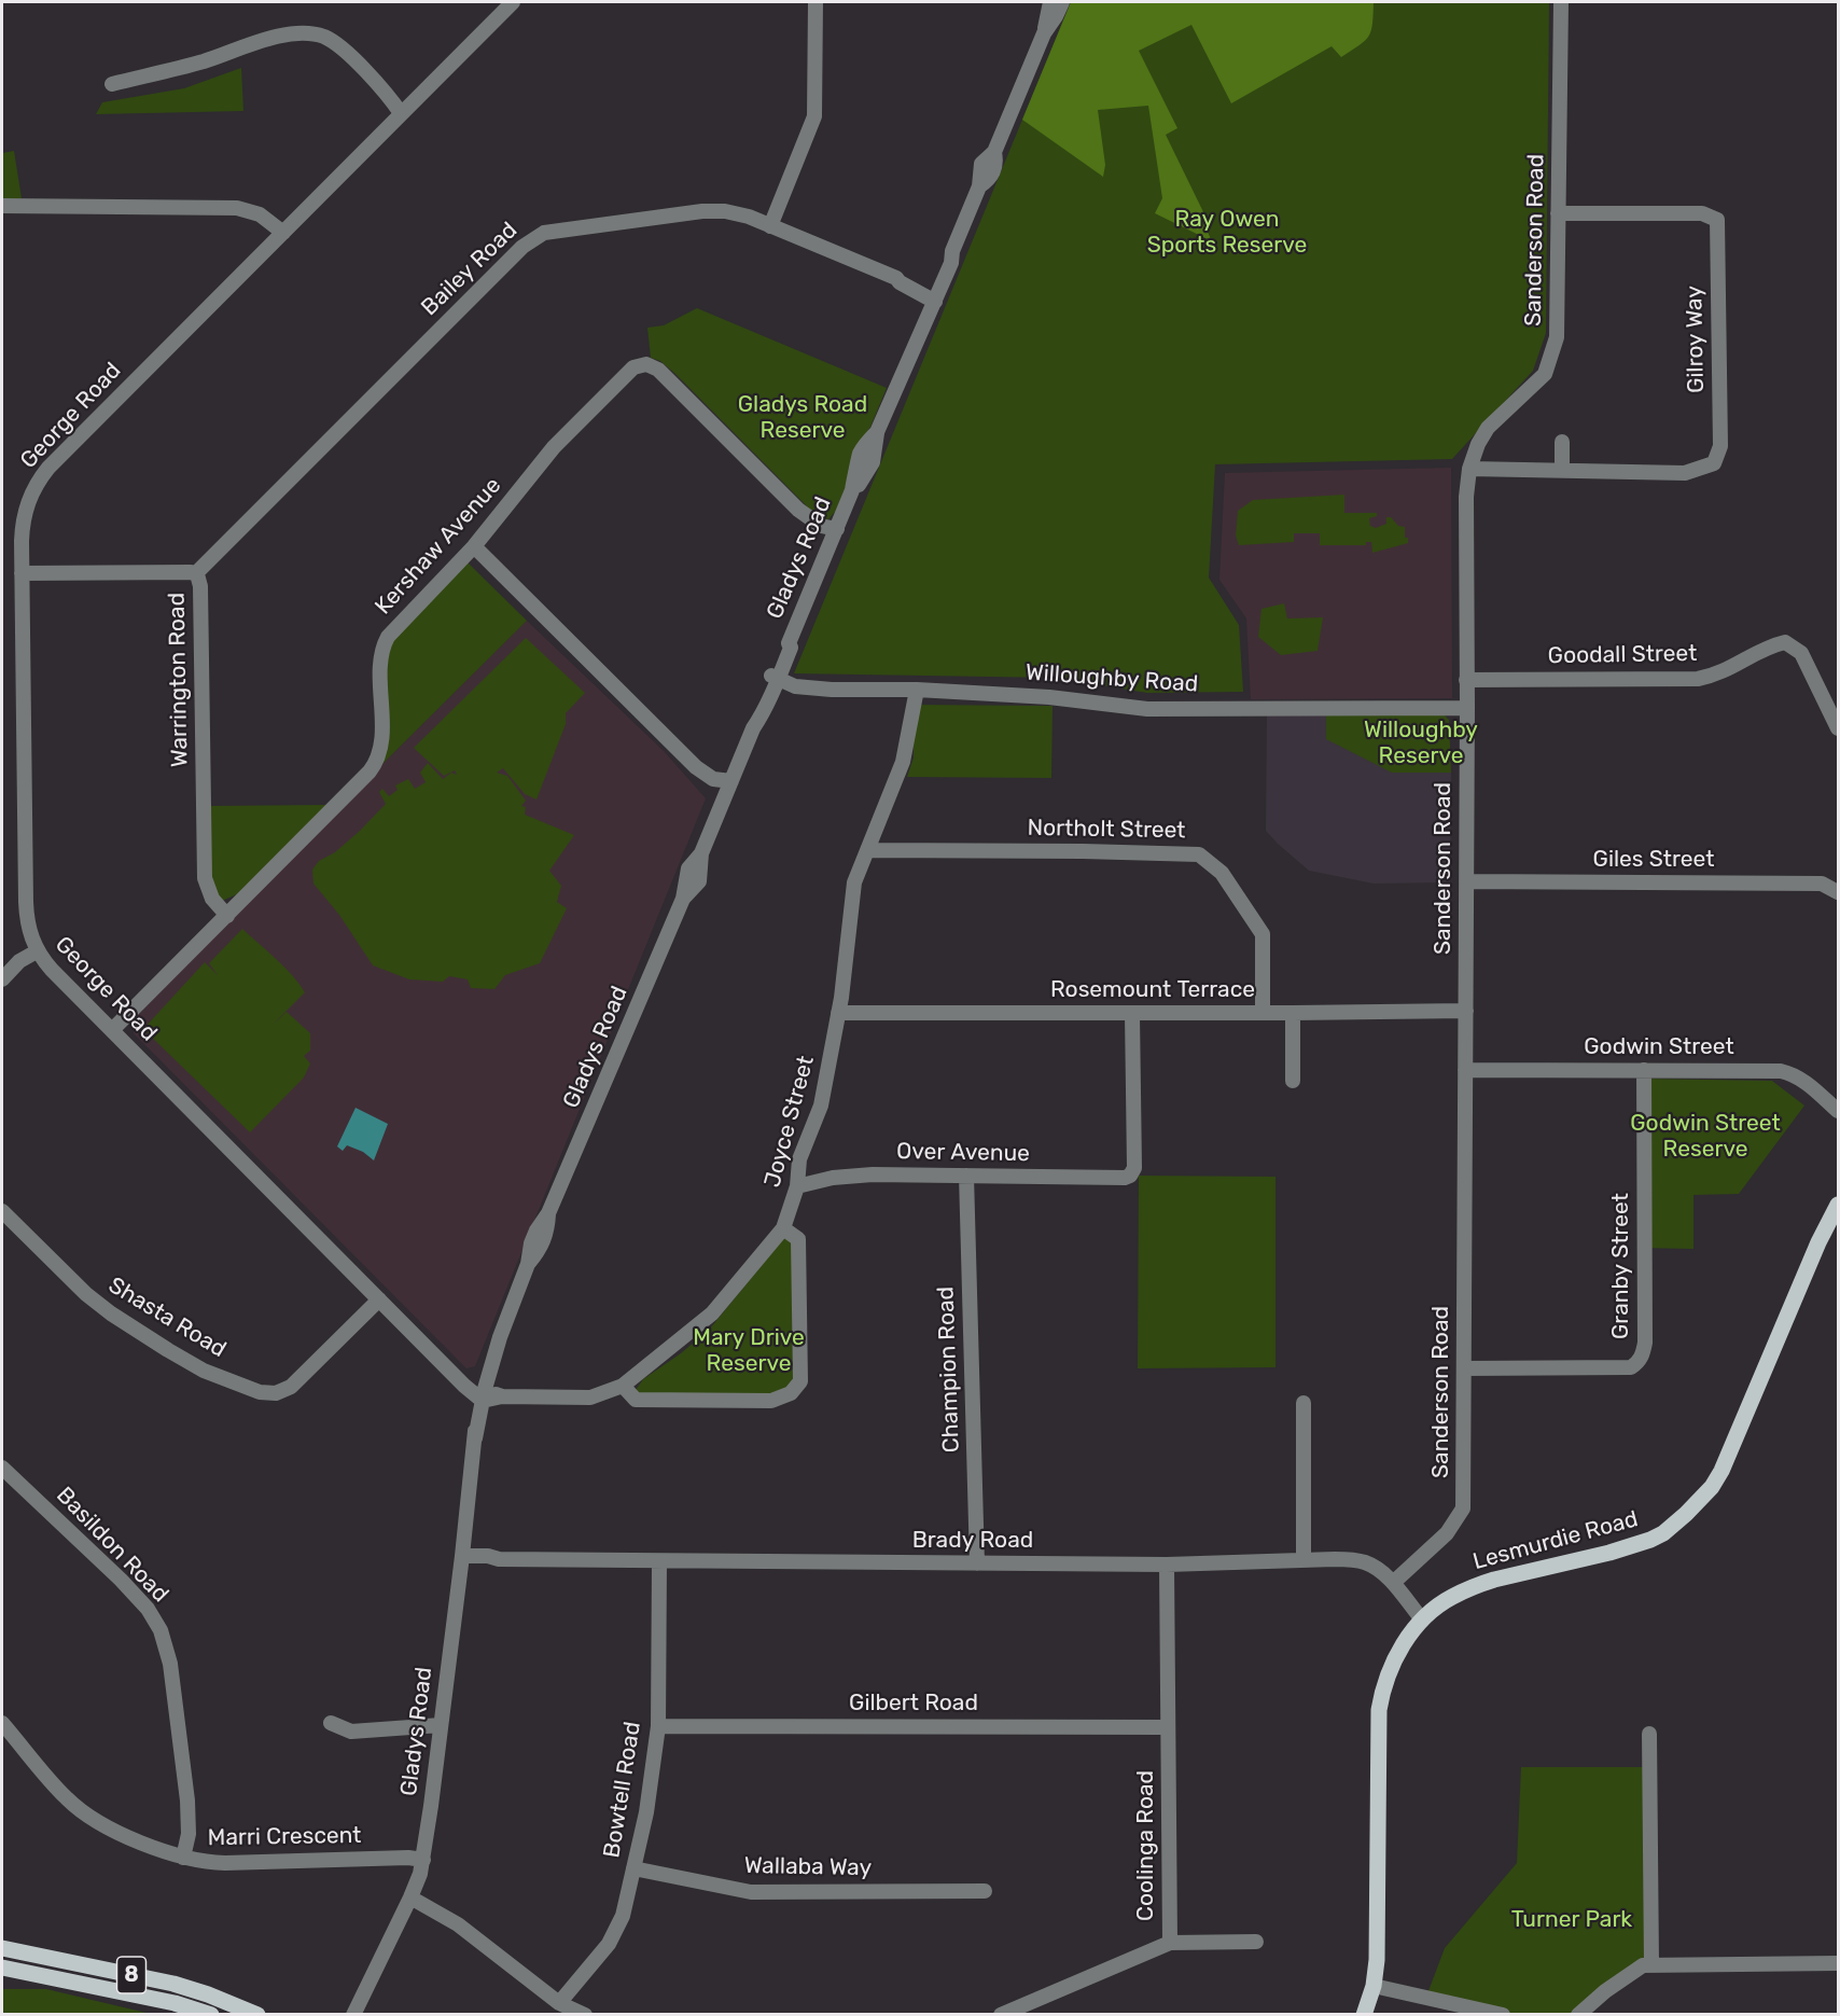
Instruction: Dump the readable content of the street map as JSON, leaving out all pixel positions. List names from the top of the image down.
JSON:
{
  "streets": {
    "main road": ["Lesmurdie Road", "8"],
    "street": [
      "Sanderson Road",
      "Bailey Road",
      "Gilroy Way",
      "George Road",
      "Kershaw Avenue",
      "Gladys Road",
      "Goodall Street",
      "Willoughby Road",
      "Warrington Road",
      "Northolt Street",
      "Giles Street",
      "Rosemount Terrace",
      "Godwin Street",
      "Joyce Street",
      "Over Avenue",
      "Granby Street",
      "Shasta Road",
      "Champion Road",
      "Brady Road",
      "Basildon Road",
      "Gilbert Road",
      "Bowtell Road",
      "Marri Crescent",
      "Coolinga Road",
      "Wallaba Way"
    ]
  },
  "crossings": [
    ["Sanderson Road", "Gilroy Way"],
    ["Sanderson Road", "Goodall Street"],
    ["Sanderson Road", "Willoughby Road"],
    ["Sanderson Road", "Giles Street"],
    ["Sanderson Road", "Rosemount Terrace"],
    ["Sanderson Road", "Godwin Street"],
    ["Sanderson Road", "Granby Street"],
    ["Sanderson Road", "Brady Road"],
    ["Bailey Road", "Gladys Road"],
    ["Bailey Road", "Warrington Road"],
    ["George Road", "Kershaw Avenue"],
    ["George Road", "Gladys Road"],
    ["George Road", "Warrington Road"],
    ["George Road", "Joyce Street"],
    ["George Road", "Shasta Road"],
    ["Kershaw Avenue", "Gladys Road"],
    ["Kershaw Avenue", "Warrington Road"],
    ["Gladys Road", "Willoughby Road"],
    ["Gladys Road", "Joyce Street"],
    ["Gladys Road", "Brady Road"],
    ["Gladys Road", "Marri Crescent"],
    ["Willoughby Road", "Joyce Street"],
    ["Northolt Street", "Rosemount Terrace"],
    ["Northolt Street", "Joyce Street"],
    ["Rosemount Terrace", "Joyce Street"],
    ["Rosemount Terrace", "Over Avenue"],
    ["Godwin Street", "Granby Street"],
    ["Joyce Street", "Over Avenue"],
    ["Over Avenue", "Champion Road"],
    ["Champion Road", "Brady Road"],
    ["Brady Road", "Lesmurdie Road"],
    ["Brady Road", "Bowtell Road"],
    ["Brady Road", "Coolinga Road"],
    ["Basildon Road", "Marri Crescent"],
    ["Gilbert Road", "Bowtell Road"],
    ["Gilbert Road", "Coolinga Road"],
    ["Bowtell Road", "Wallaba Way"]
  ],
  "parks": [
    "Ray Owen Sports Reserve",
    "Gladys Road Reserve",
    "Willoughby Reserve",
    "Godwin Street Reserve",
    "Mary Drive Reserve",
    "Turner Park"
  ]
}
